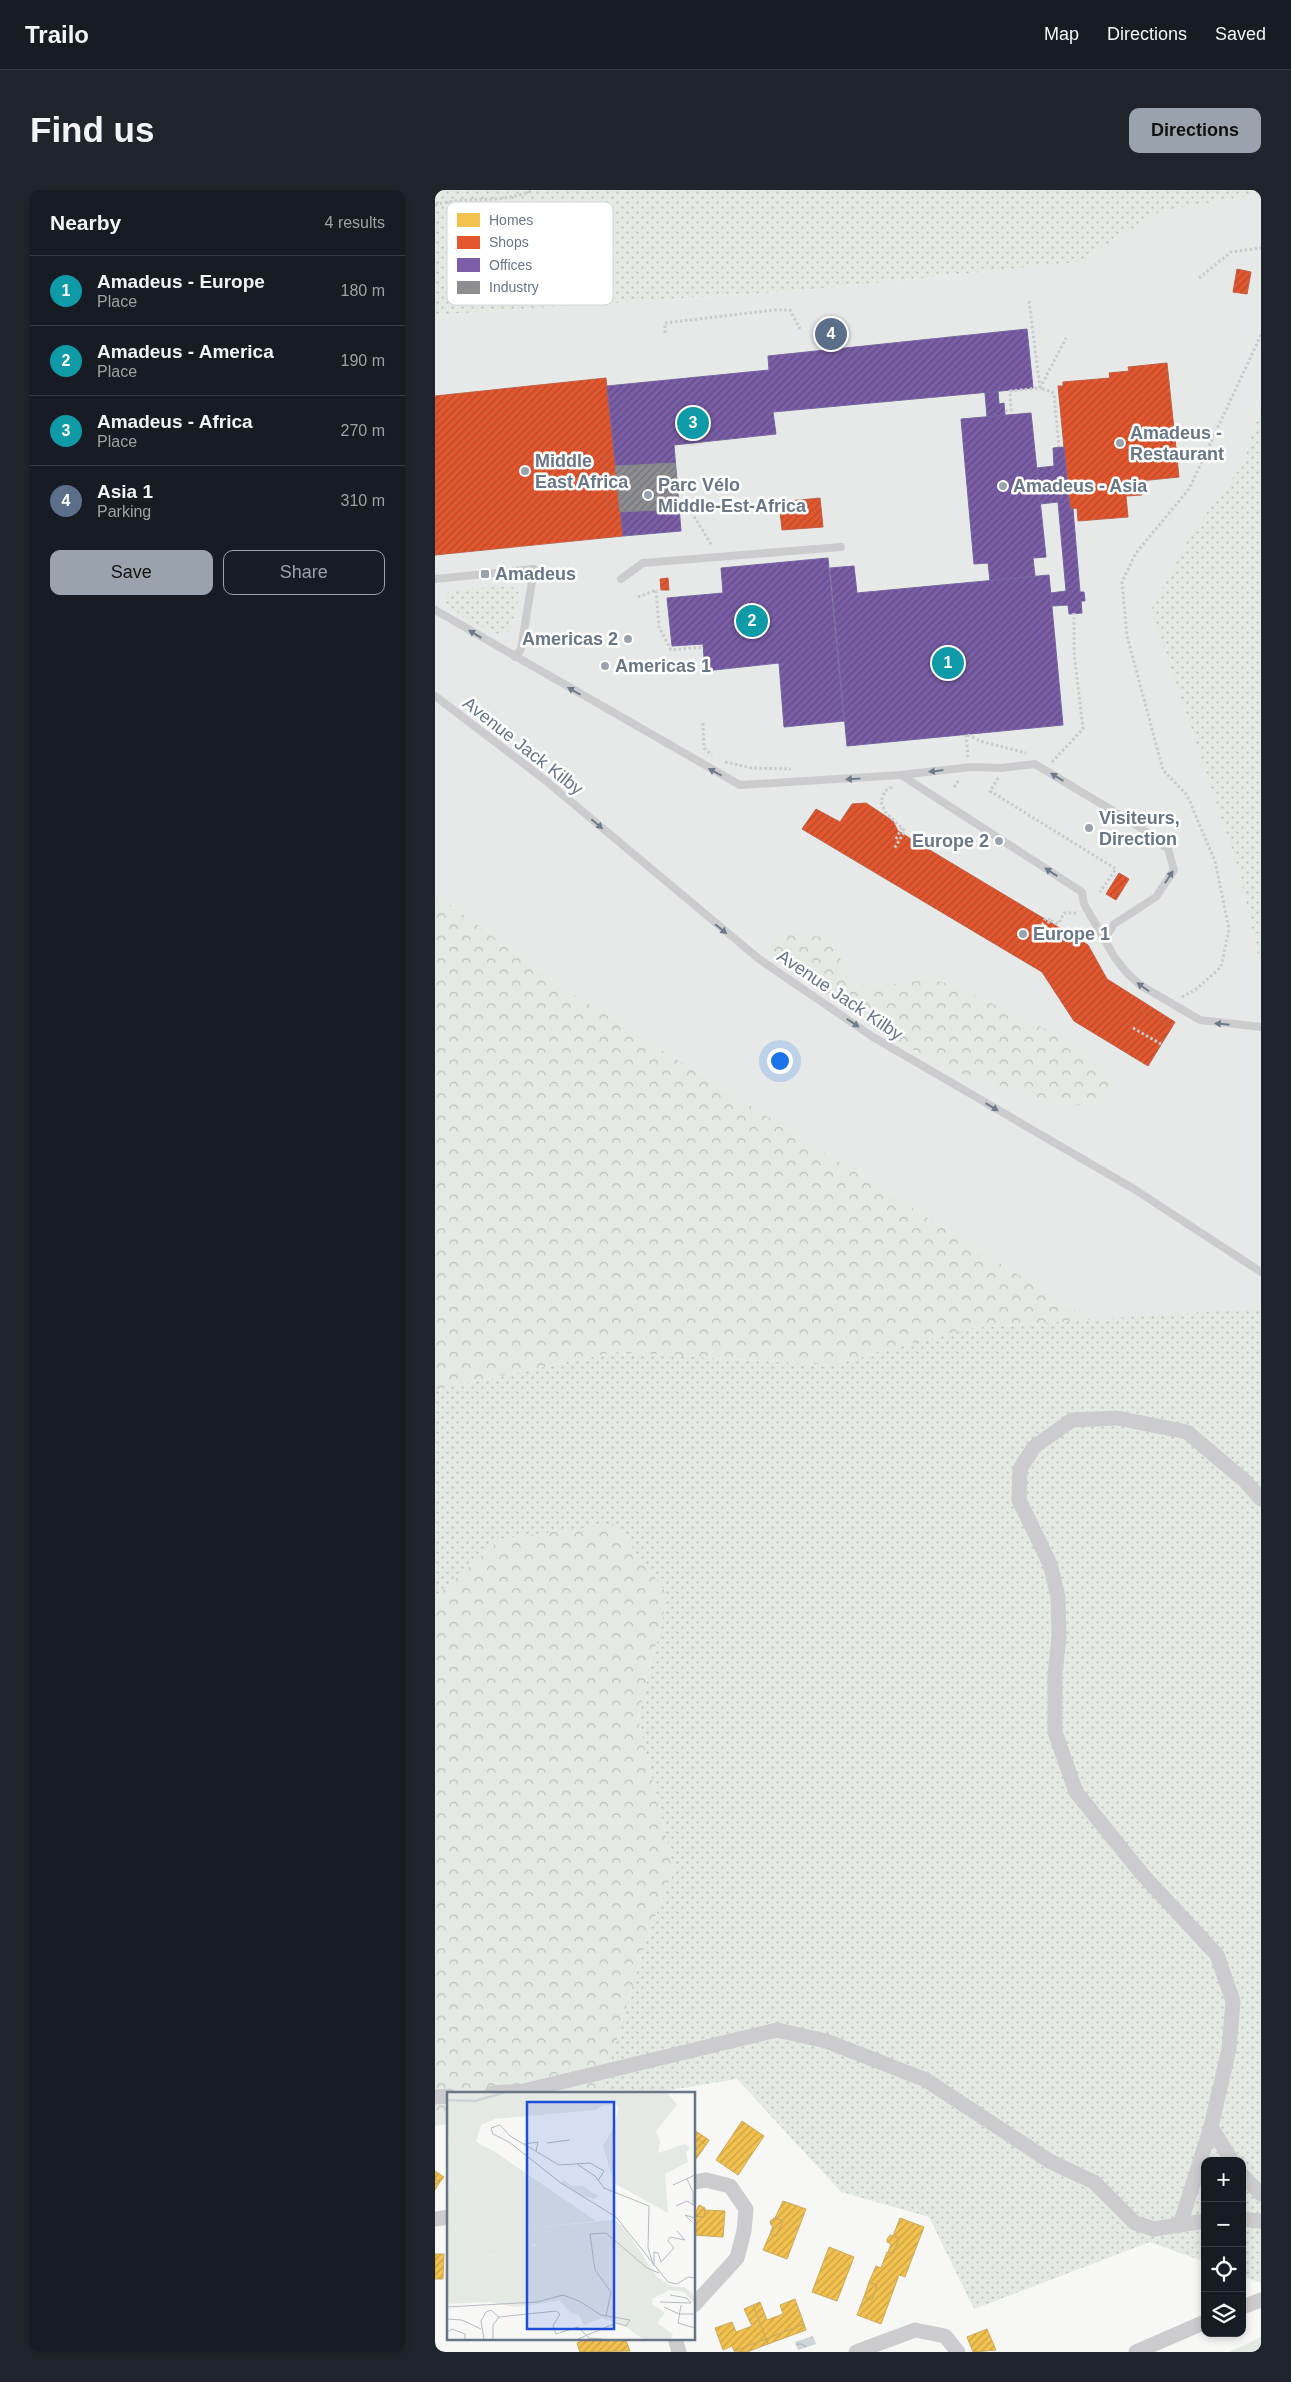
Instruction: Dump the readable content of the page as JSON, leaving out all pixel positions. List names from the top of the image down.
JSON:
{
  "streets": {
    "lane": ["Avenue Jack Kilby"]
  },
  "one_way": ["Avenue Jack Kilby"],
  "places": {
    "other": [
      "Amadeus - Restaurant",
      "Middle East Africa",
      "Amadeus - Asia",
      "Parc Vélo Middle-Est-Africa",
      "Americas 2",
      "Americas 1",
      "Visiteurs, Direction",
      "Europe 2",
      "Europe 1"
    ],
    "transit": ["Amadeus"]
  },
  "legend": [
    "Homes",
    "Shops",
    "Offices",
    "Industry"
  ],
  "page": {
    "header": "Trailo",
    "nav": ["Map", "Directions", "Saved"],
    "buttons": [
      "Directions",
      ["Save", "Share"]
    ],
    "title": "Find us",
    "heading": ["Nearby", "4 results"],
    "list": [
      {
        "mark": "1",
        "name": "Amadeus - Europe",
        "note": "Place",
        "value": "180 m"
      },
      {
        "mark": "2",
        "name": "Amadeus - America",
        "note": "Place",
        "value": "190 m"
      },
      {
        "mark": "3",
        "name": "Amadeus - Africa",
        "note": "Place",
        "value": "270 m"
      },
      {
        "mark": "4",
        "name": "Asia 1",
        "note": "Parking",
        "value": "310 m"
      }
    ],
    "pins": [
      "4",
      "3",
      "2",
      "1"
    ],
    "map_buttons": ["+", "−"]
  }
}
